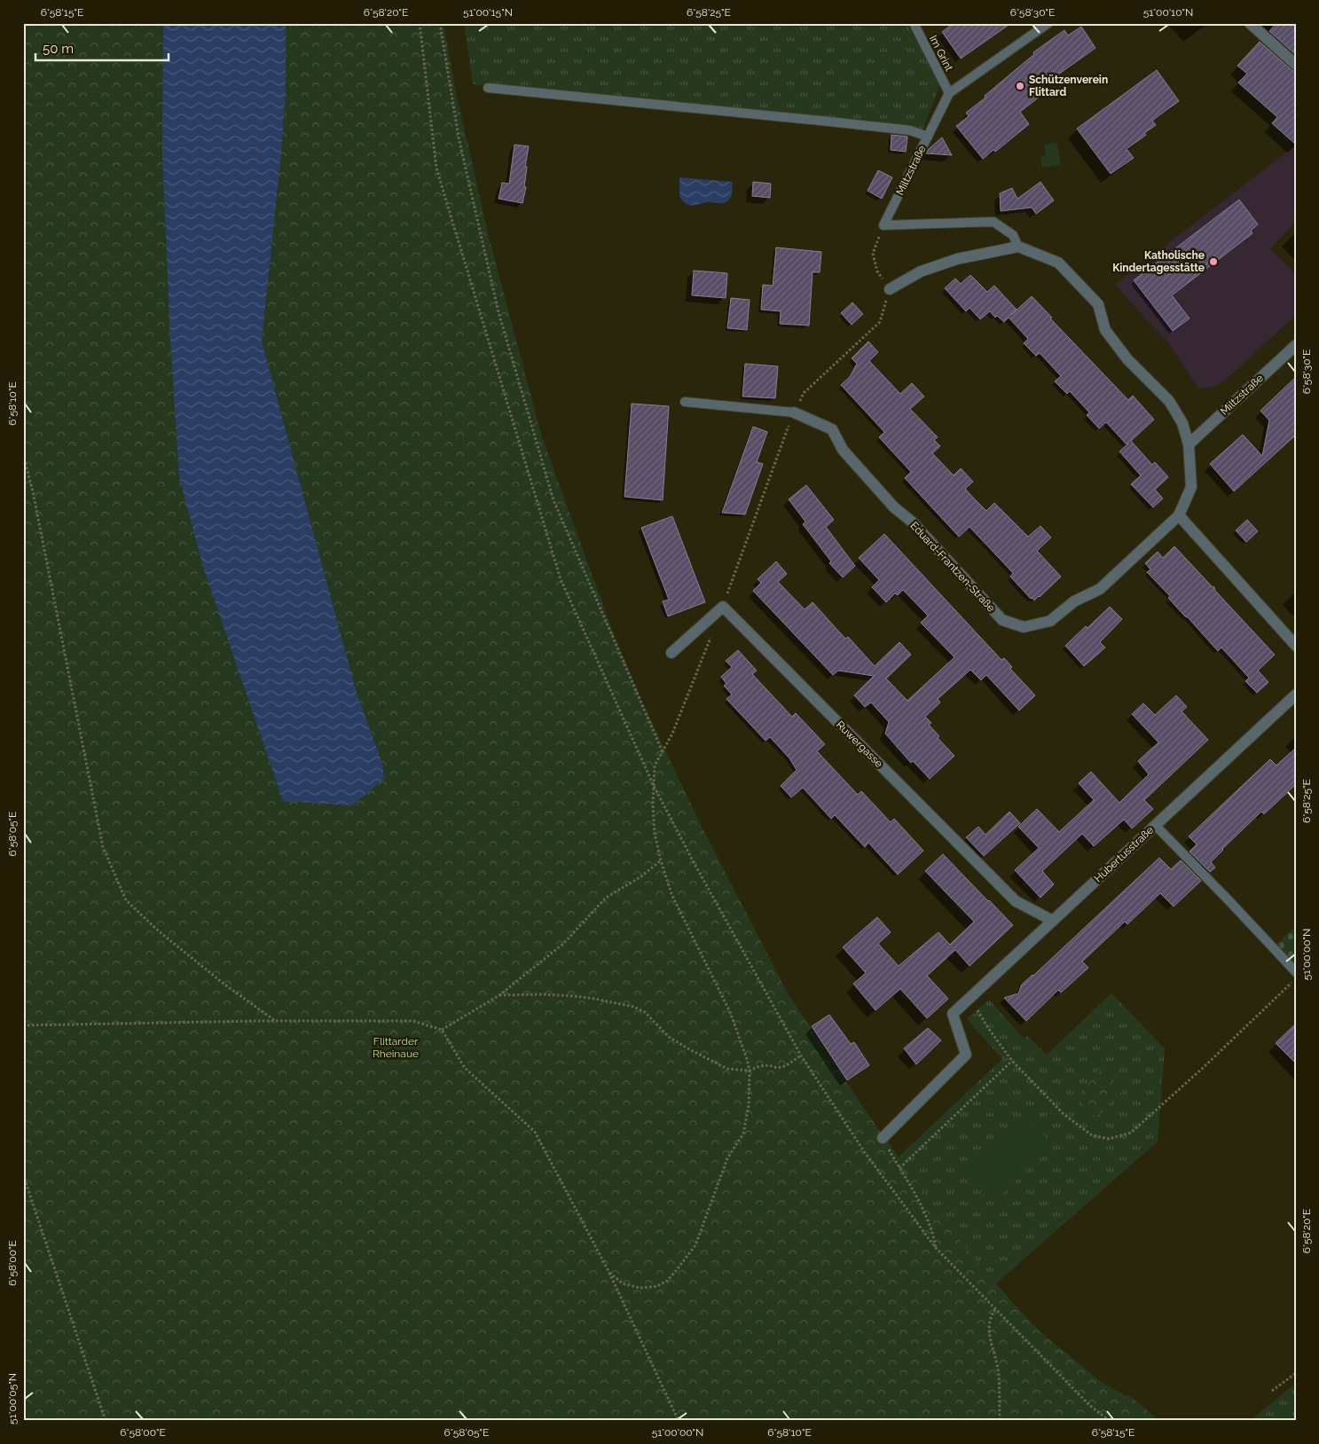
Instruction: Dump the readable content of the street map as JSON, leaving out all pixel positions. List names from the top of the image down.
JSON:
{
  "streets": {
    "street": [
      "Miltzstraße",
      "Eduard-Frantzen-Straße",
      "Ruwergasse",
      "Hubertusstraße"
    ],
    "lane": ["Im Grint"]
  },
  "crossings": [
    ["Im Grint", "Miltzstraße"],
    ["Ruwergasse", "Hubertusstraße"]
  ],
  "parks": ["Flittarder Rheinaue"],
  "places": ["Schützenverein Flittard", "Katholische Kindertagesstätte"],
  "scale_bar": "50 m",
  "coordinates": [
    "6°58'15\"E",
    "6°58'20\"E",
    "51°00'15\"N",
    "6°58'25\"E",
    "6°58'30\"E",
    "51°00'10\"N",
    "6°58'10\"E",
    "6°58'05\"E",
    "51°00'00\"N",
    "6°58'00\"E",
    "51°00'05\"N"
  ]
}
